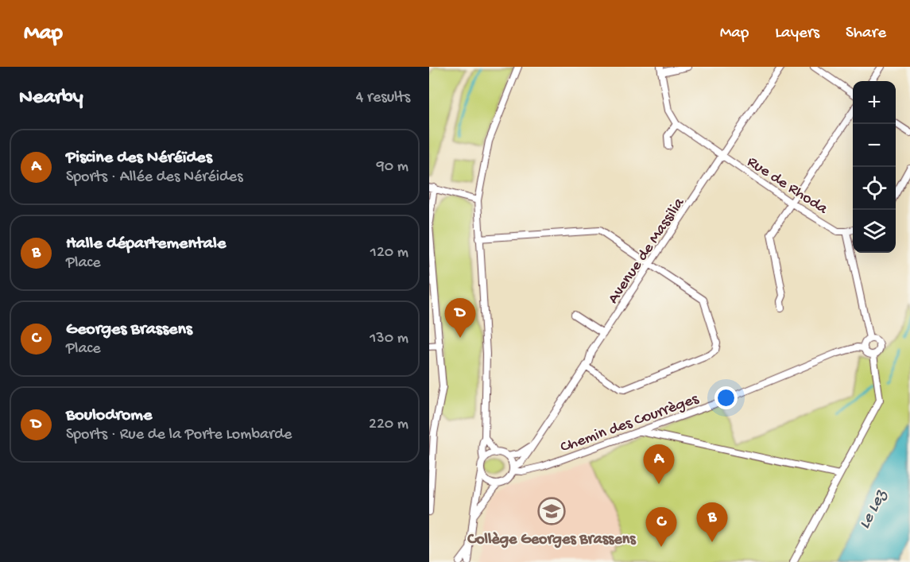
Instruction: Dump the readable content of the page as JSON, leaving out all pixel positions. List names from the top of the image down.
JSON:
{
  "streets": {
    "street": ["Rue de Rhoda", "Avenue de Massilia", "Chemin des Courrèges"]
  },
  "crossings": [
    ["Rue de Rhoda", "Avenue de Massilia"],
    ["Avenue de Massilia", "Chemin des Courrèges"]
  ],
  "water": ["Le Lez"],
  "places": {
    "school or university": ["Collège Georges Brassens"]
  },
  "page": {
    "header": "Map",
    "nav": ["Map", "Layers", "Share"],
    "heading": ["Nearby", "4 results"],
    "map_buttons": ["+", "−"],
    "list": [
      {
        "mark": "A",
        "name": "Piscine des Néréïdes",
        "note": "Sports · Allée des Néréides",
        "value": "90 m"
      },
      {
        "mark": "B",
        "name": "Halle départementale",
        "note": "Place",
        "value": "120 m"
      },
      {
        "mark": "C",
        "name": "Georges Brassens",
        "note": "Place",
        "value": "130 m"
      },
      {
        "mark": "D",
        "name": "Boulodrome",
        "note": "Sports · Rue de la Porte Lombarde",
        "value": "220 m"
      }
    ],
    "pins": [
      "D",
      "A",
      "B",
      "C"
    ]
  }
}
